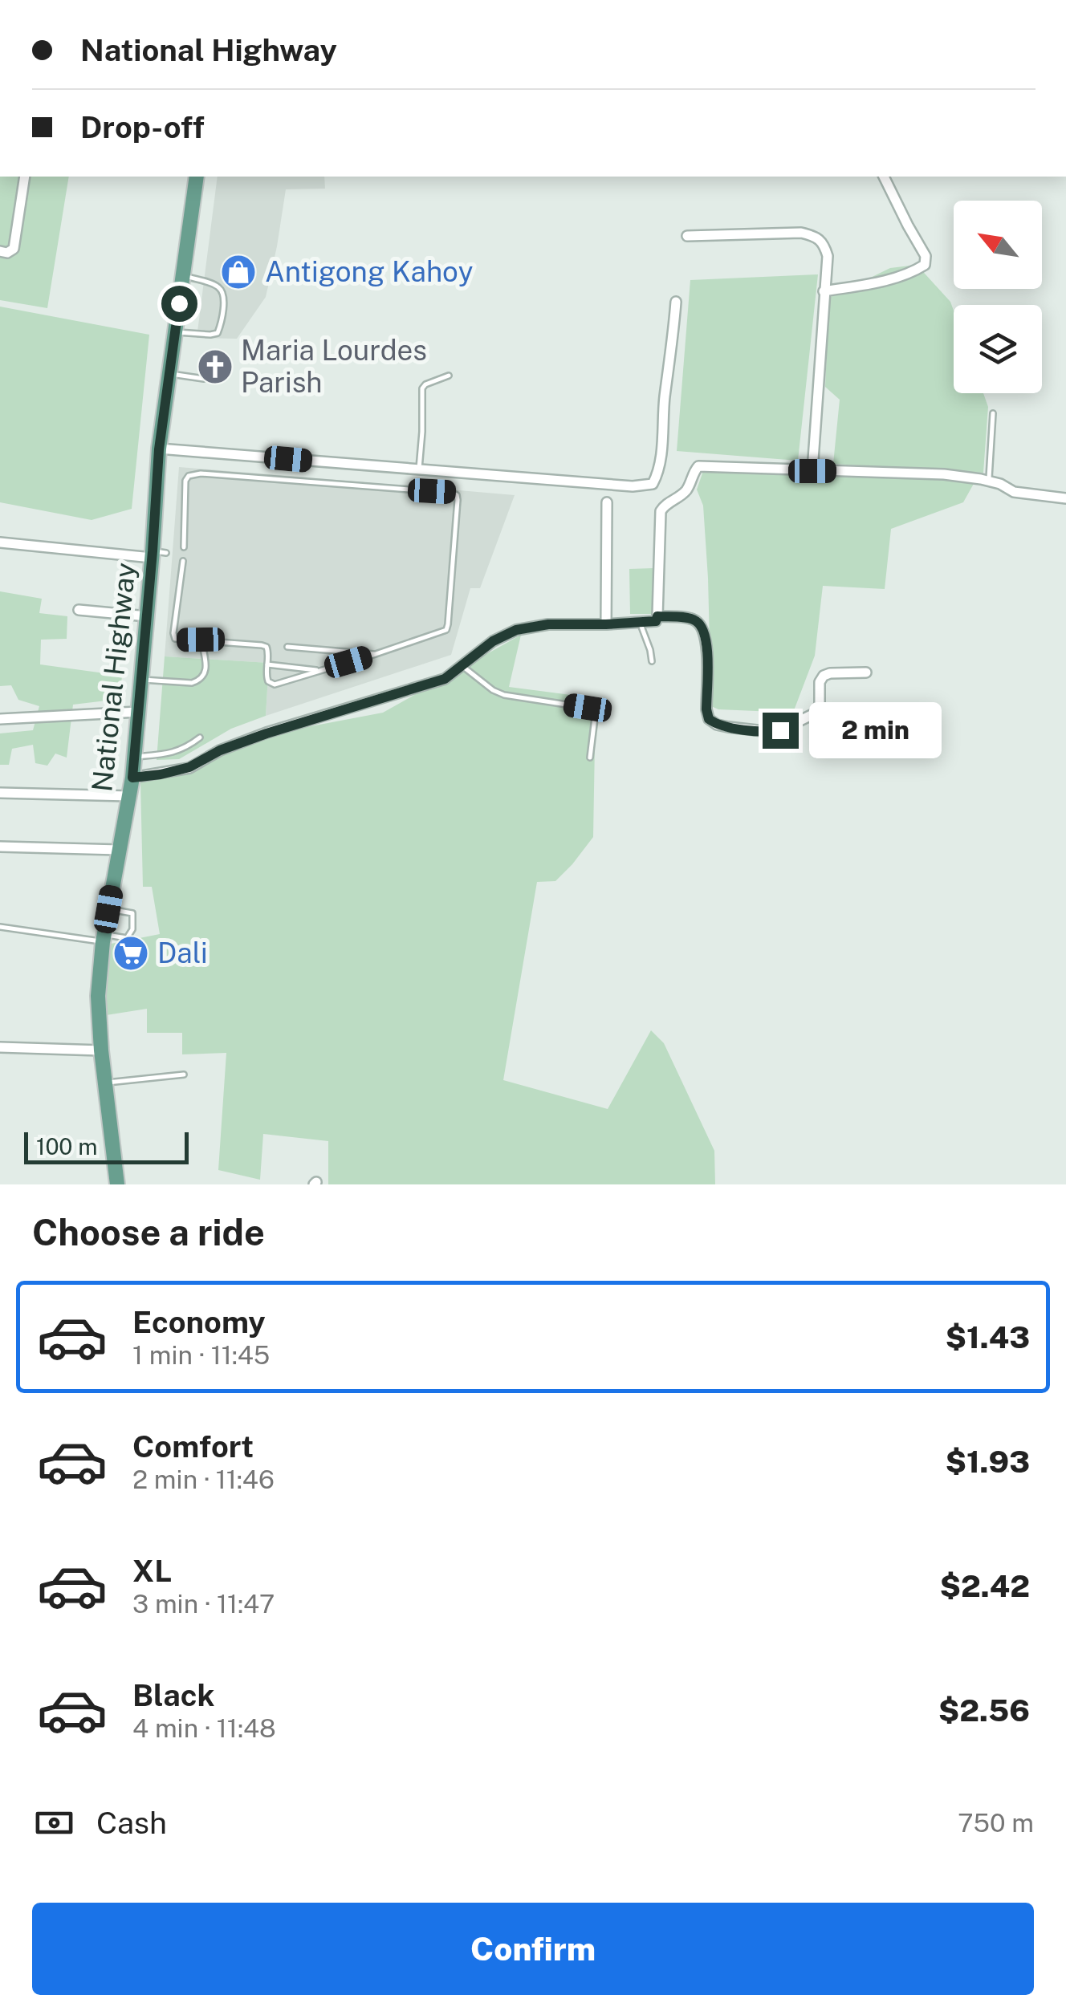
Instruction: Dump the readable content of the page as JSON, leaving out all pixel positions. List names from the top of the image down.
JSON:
{
  "streets": {
    "main road": ["National Highway"]
  },
  "places": {
    "shop": ["Antigong Kahoy"],
    "church": ["Maria Lourdes Parish"],
    "supermarket": ["Dali"]
  },
  "scale_bar": "100 m",
  "north": "top left",
  "page": {
    "banner": ["National Highway", "Drop-off"],
    "bubble": "2 min",
    "scale": "100 m",
    "heading": "Choose a ride",
    "list": [
      {
        "name": "Economy",
        "note": "1 min · 11:45",
        "value": "$1.43"
      },
      {
        "name": "Comfort",
        "note": "2 min · 11:46",
        "value": "$1.93"
      },
      {
        "name": "XL",
        "note": "3 min · 11:47",
        "value": "$2.42"
      },
      {
        "name": "Black",
        "note": "4 min · 11:48",
        "value": "$2.56"
      }
    ],
    "pay": ["Cash", "750 m"],
    "buttons": "Confirm"
  }
}
